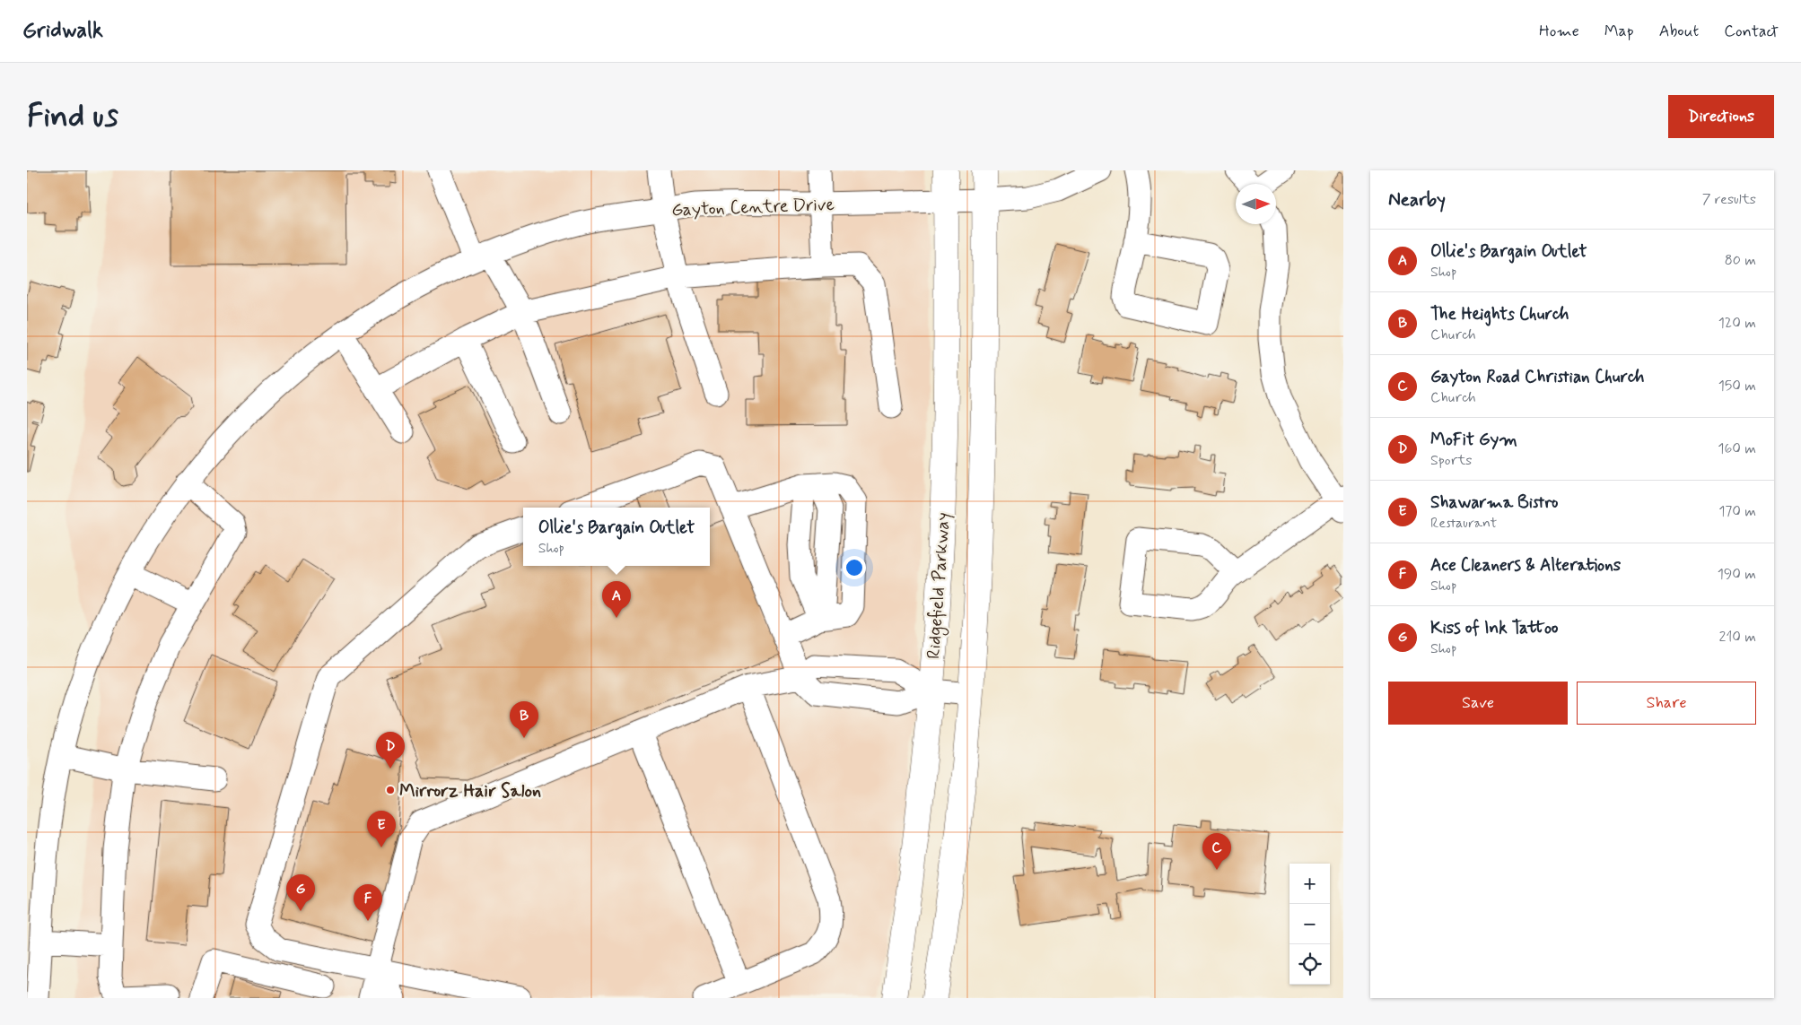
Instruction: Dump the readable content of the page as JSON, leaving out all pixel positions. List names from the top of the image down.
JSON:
{
  "streets": {
    "main road": ["Ridgefield Parkway"],
    "street": ["Gayton Centre Drive"]
  },
  "crossings": [
    ["Gayton Centre Drive", "Ridgefield Parkway"]
  ],
  "places": ["Mirrorz Hair Salon"],
  "north": "right",
  "page": {
    "header": "Gridwalk",
    "nav": [
      "Home",
      "Map",
      "About",
      "Contact"
    ],
    "buttons": [
      "Directions",
      ["Save", "Share"]
    ],
    "title": "Find us",
    "heading": ["Nearby", "7 results"],
    "list": [
      {
        "mark": "A",
        "name": "Ollie's Bargain Outlet",
        "note": "Shop",
        "value": "80 m"
      },
      {
        "mark": "B",
        "name": "The Heights Church",
        "note": "Church",
        "value": "120 m"
      },
      {
        "mark": "C",
        "name": "Gayton Road Christian Church",
        "note": "Church",
        "value": "150 m"
      },
      {
        "mark": "D",
        "name": "MoFit Gym",
        "note": "Sports",
        "value": "160 m"
      },
      {
        "mark": "E",
        "name": "Shawarma Bistro",
        "note": "Restaurant",
        "value": "170 m"
      },
      {
        "mark": "F",
        "name": "Ace Cleaners & Alterations",
        "note": "Shop",
        "value": "190 m"
      },
      {
        "mark": "G",
        "name": "Kiss of Ink Tattoo",
        "note": "Shop",
        "value": "210 m"
      }
    ],
    "popup": ["Ollie's Bargain Outlet", "Shop"],
    "pins": [
      "A",
      "B",
      "D",
      "E",
      "C",
      "G",
      "F"
    ],
    "map_buttons": ["+", "−"]
  }
}
